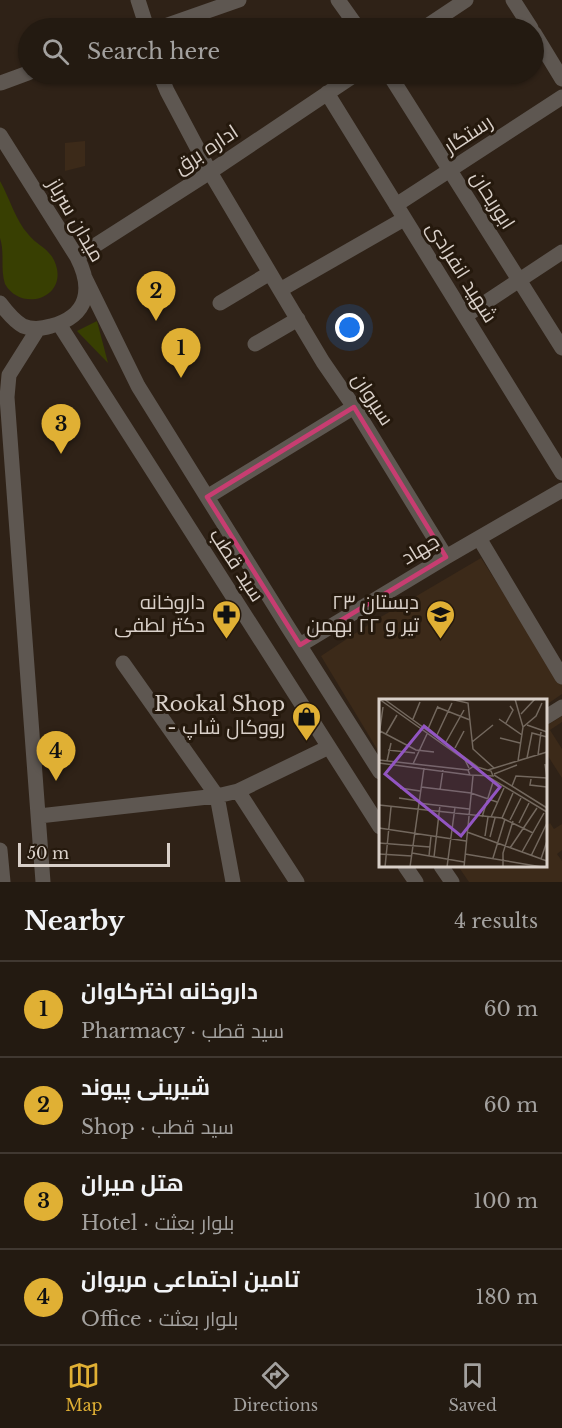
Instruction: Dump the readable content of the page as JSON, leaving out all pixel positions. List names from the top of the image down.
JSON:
{
  "streets": {
    "street": [
      "رستگار",
      "اداره برق",
      "ابوریحان",
      "میدان سرباز",
      "شهید انفرادی",
      "سیروان",
      "جهاد",
      "سید قطب"
    ]
  },
  "crossings": [
    ["رستگار", "ابوریحان"],
    ["رستگار", "شهید انفرادی"],
    ["اداره برق", "میدان سرباز"],
    ["اداره برق", "شهید انفرادی"],
    ["اداره برق", "سیروان"],
    ["میدان سرباز", "سید قطب"],
    ["سیروان", "جهاد"],
    ["جهاد", "سید قطب"]
  ],
  "places": {
    "pharmacy": ["داروخانه دکتر لطفی"],
    "school or university": ["دبستان ٢٣ تیر و ۲۲ بهمن"],
    "shop": ["Rookal Shop - رووکال شاپ"]
  },
  "scale_bar": "50 m",
  "page": {
    "search": "Search here",
    "pins": [
      "2",
      "1",
      "3",
      "4"
    ],
    "scale": "50 m",
    "heading": ["Nearby", "4 results"],
    "list": [
      {
        "mark": "1",
        "name": "داروخانه اخترکاوان",
        "note": "Pharmacy · سید قطب",
        "value": "60 m"
      },
      {
        "mark": "2",
        "name": "شیرینی پیوند",
        "note": "Shop · سید قطب",
        "value": "60 m"
      },
      {
        "mark": "3",
        "name": "هتل میران",
        "note": "Hotel · بلوار بعثت",
        "value": "100 m"
      },
      {
        "mark": "4",
        "name": "تامین اجتماعی مریوان",
        "note": "Office · بلوار بعثت",
        "value": "180 m"
      }
    ],
    "nav": ["Map", "Directions", "Saved"]
  }
}
